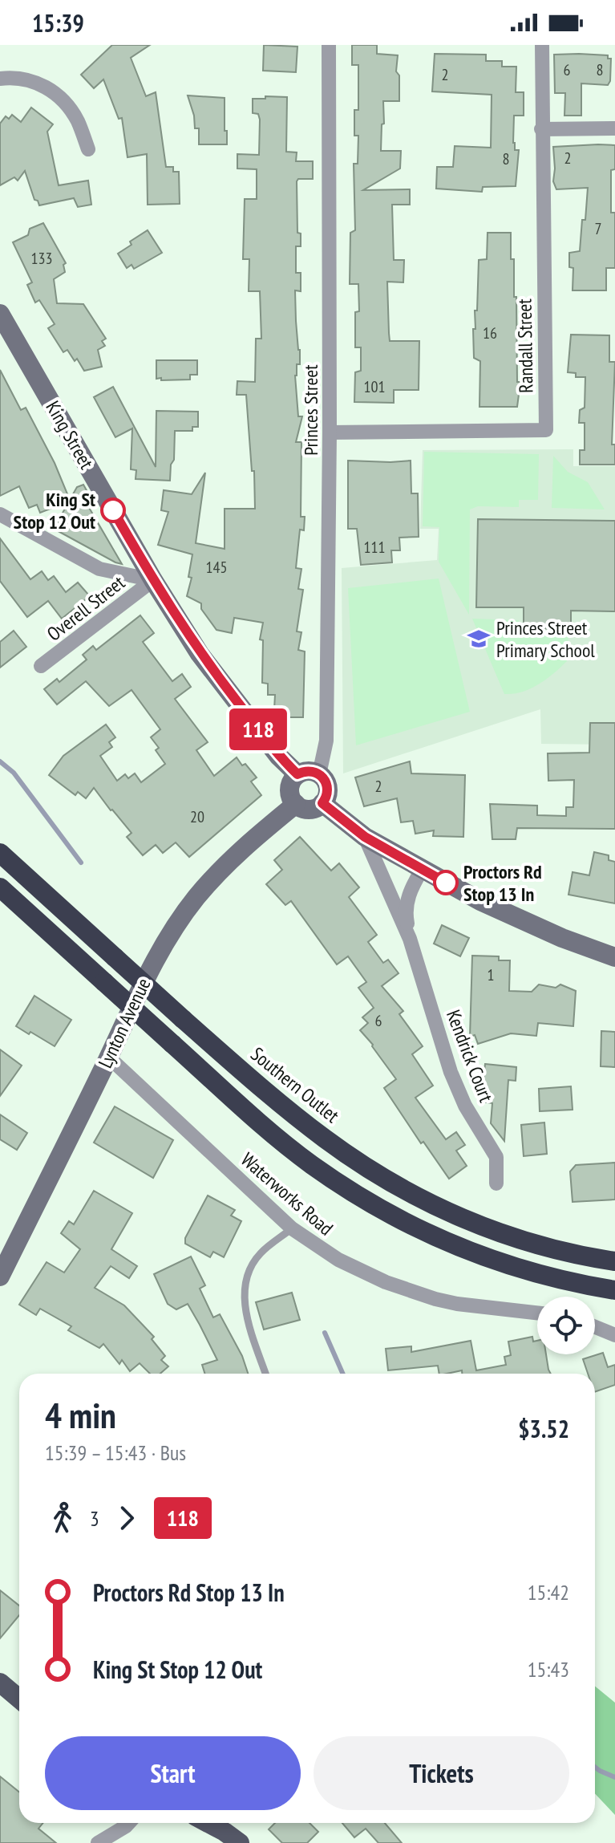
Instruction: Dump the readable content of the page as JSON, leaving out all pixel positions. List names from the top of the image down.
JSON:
{
  "streets": {
    "highway": ["Southern Outlet"],
    "street": [
      "Randall Street",
      "Princes Street",
      "King Street",
      "Overell Street",
      "Lynton Avenue",
      "Kendrick Court",
      "Waterworks Road"
    ]
  },
  "crossings": [
    ["Randall Street", "Princes Street"],
    ["Princes Street", "King Street"],
    ["Princes Street", "Lynton Avenue"],
    ["King Street", "Overell Street"],
    ["King Street", "Lynton Avenue"],
    ["Lynton Avenue", "Waterworks Road"]
  ],
  "places": {
    "other": ["King St Stop 12 Out", "Proctors Rd Stop 13 In"],
    "school or university": ["Princes Street Primary School"]
  },
  "lines": ["bus line 118"],
  "house_numbers": [
    "6",
    "8",
    "2",
    "2",
    "8",
    "7",
    "133",
    "16",
    "101",
    "111",
    "145",
    "2",
    "20",
    "1",
    "6"
  ],
  "page": {
    "status": "15:39",
    "on_map": "118",
    "heading": ["4 min", "15:39 – 15:43 · Bus", "$3.52"],
    "legs": ["3", "118"],
    "list": [
      {
        "name": "Proctors Rd Stop 13 In",
        "value": "15:42"
      },
      {
        "name": "King St Stop 12 Out",
        "value": "15:43"
      }
    ],
    "buttons": ["Start", "Tickets"]
  }
}
